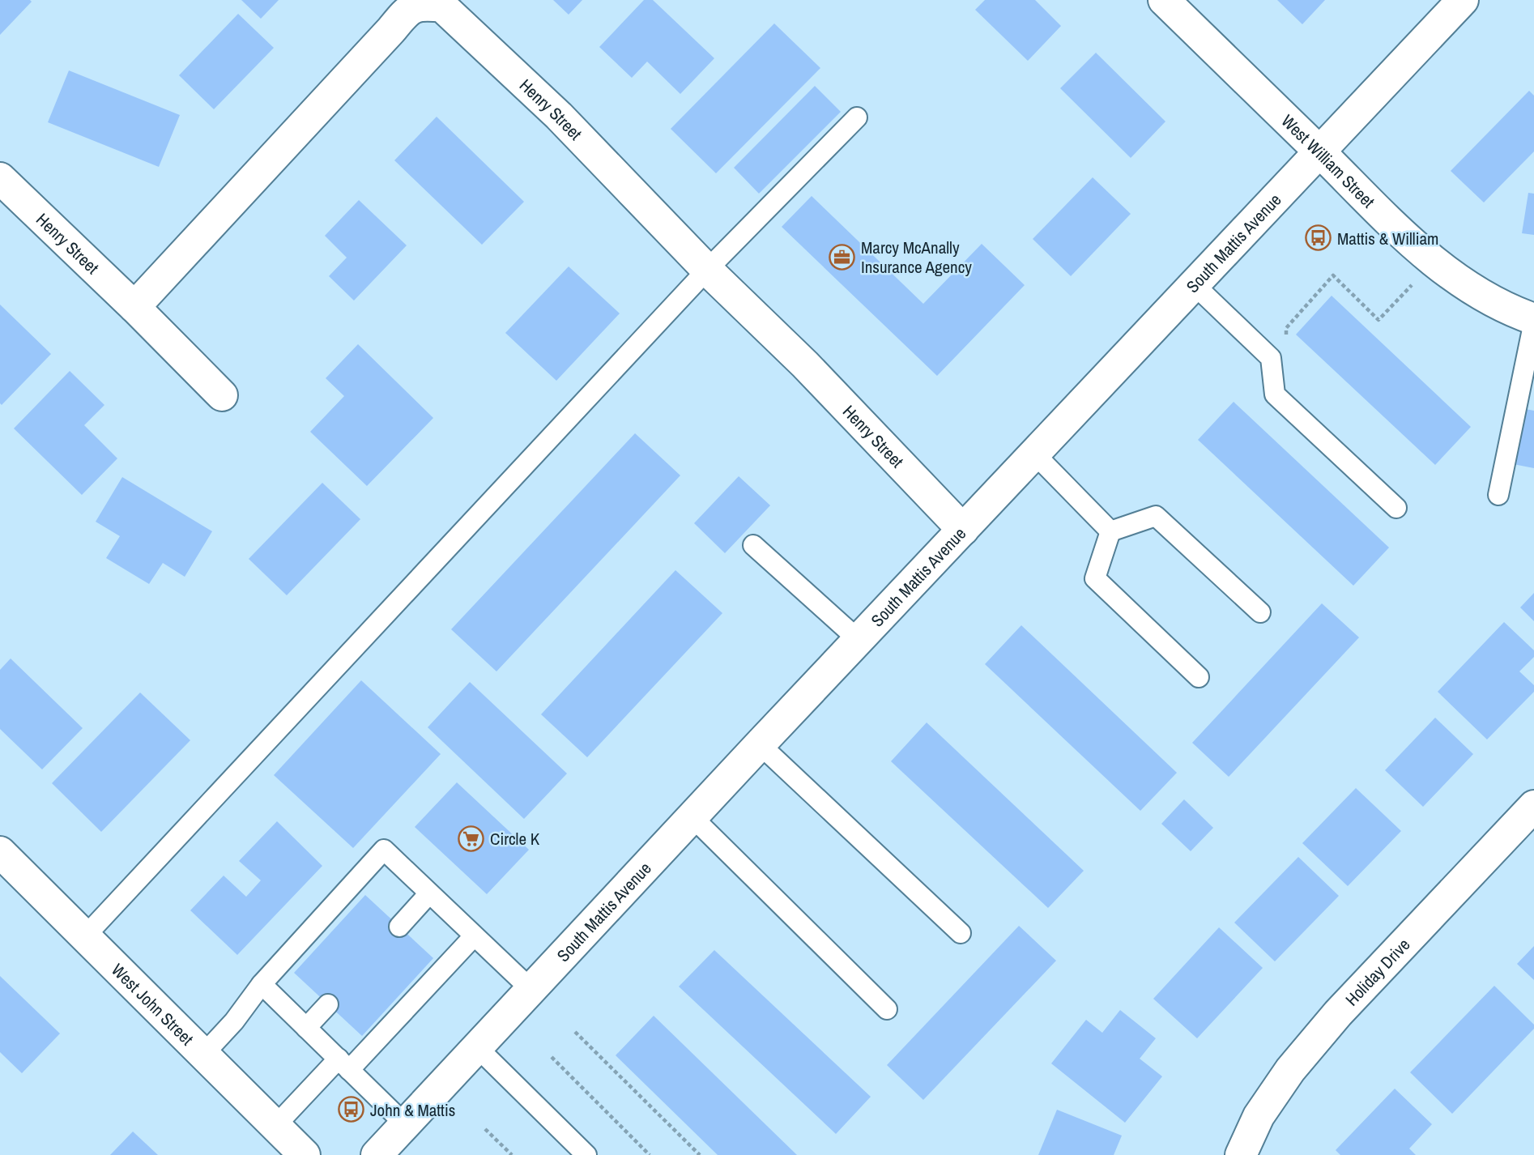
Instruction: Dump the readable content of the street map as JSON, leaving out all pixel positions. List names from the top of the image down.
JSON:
{
  "streets": {
    "street": [
      "Henry Street",
      "West William Street",
      "South Mattis Avenue",
      "Holiday Drive",
      "West John Street"
    ]
  },
  "crossings": [
    ["Henry Street", "South Mattis Avenue"],
    ["West William Street", "South Mattis Avenue"]
  ],
  "places": {
    "bus stop": ["Mattis & William", "John & Mattis"],
    "office": ["Marcy McAnally Insurance Agency"],
    "supermarket": ["Circle K"]
  }
}
